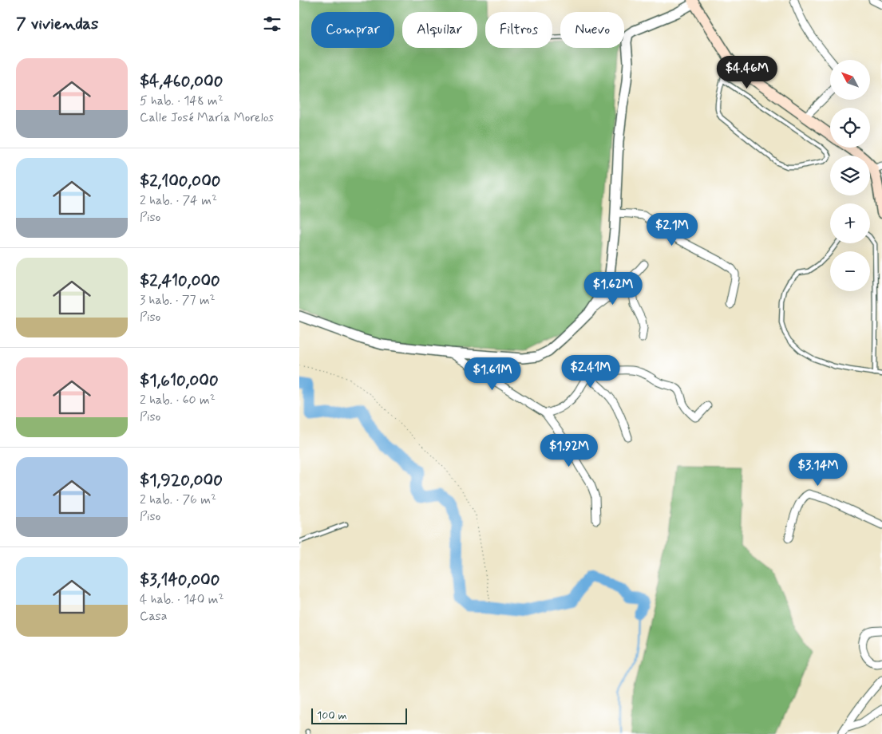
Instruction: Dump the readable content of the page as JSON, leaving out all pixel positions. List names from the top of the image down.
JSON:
{
  "scale_bar": "100 m",
  "north": "top left",
  "page": {
    "heading": "7 viviendas",
    "chip": [
      "Comprar",
      "Alquilar",
      "Filtros",
      "Nuevo"
    ],
    "list": [
      {
        "name": "$4,460,000",
        "note": "5 hab. · 148 m² · Calle José María Morelos"
      },
      {
        "name": "$2,100,000",
        "note": "2 hab. · 74 m² · Piso"
      },
      {
        "name": "$2,410,000",
        "note": "3 hab. · 77 m² · Piso"
      },
      {
        "name": "$1,610,000",
        "note": "2 hab. · 60 m² · Piso"
      },
      {
        "name": "$1,920,000",
        "note": "2 hab. · 76 m² · Piso"
      },
      {
        "name": "$3,140,000",
        "note": "4 hab. · 140 m² · Casa"
      }
    ],
    "price": [
      "$4.46M",
      "$2.1M",
      "$1.62M",
      "$2.41M",
      "$1.61M",
      "$1.92M",
      "$3.14M"
    ],
    "map_buttons": ["+", "−"],
    "scale": "100 m"
  }
}
